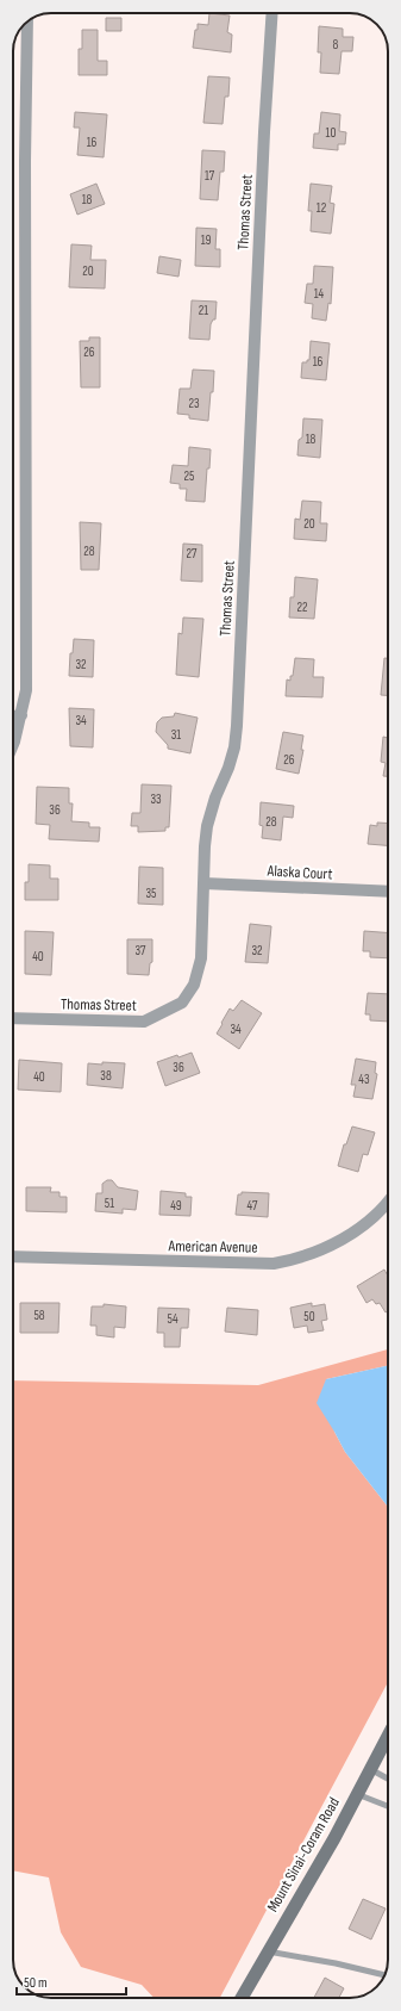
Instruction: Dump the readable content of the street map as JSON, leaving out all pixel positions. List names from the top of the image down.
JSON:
{
  "streets": {
    "main road": ["Mount Sinai-Coram Road"],
    "street": ["Thomas Street", "Alaska Court", "American Avenue"]
  },
  "crossings": [
    ["Thomas Street", "Alaska Court"]
  ],
  "house_numbers": [
    "8",
    "10",
    "16",
    "17",
    "18",
    "12",
    "19",
    "20",
    "14",
    "21",
    "26",
    "16",
    "23",
    "18",
    "25",
    "20",
    "28",
    "27",
    "22",
    "32",
    "34",
    "31",
    "26",
    "33",
    "36",
    "28",
    "35",
    "37",
    "32",
    "40",
    "34",
    "36",
    "38",
    "40",
    "43",
    "51",
    "49",
    "47",
    "58",
    "50",
    "54"
  ],
  "scale_bar": "50 m"
}
